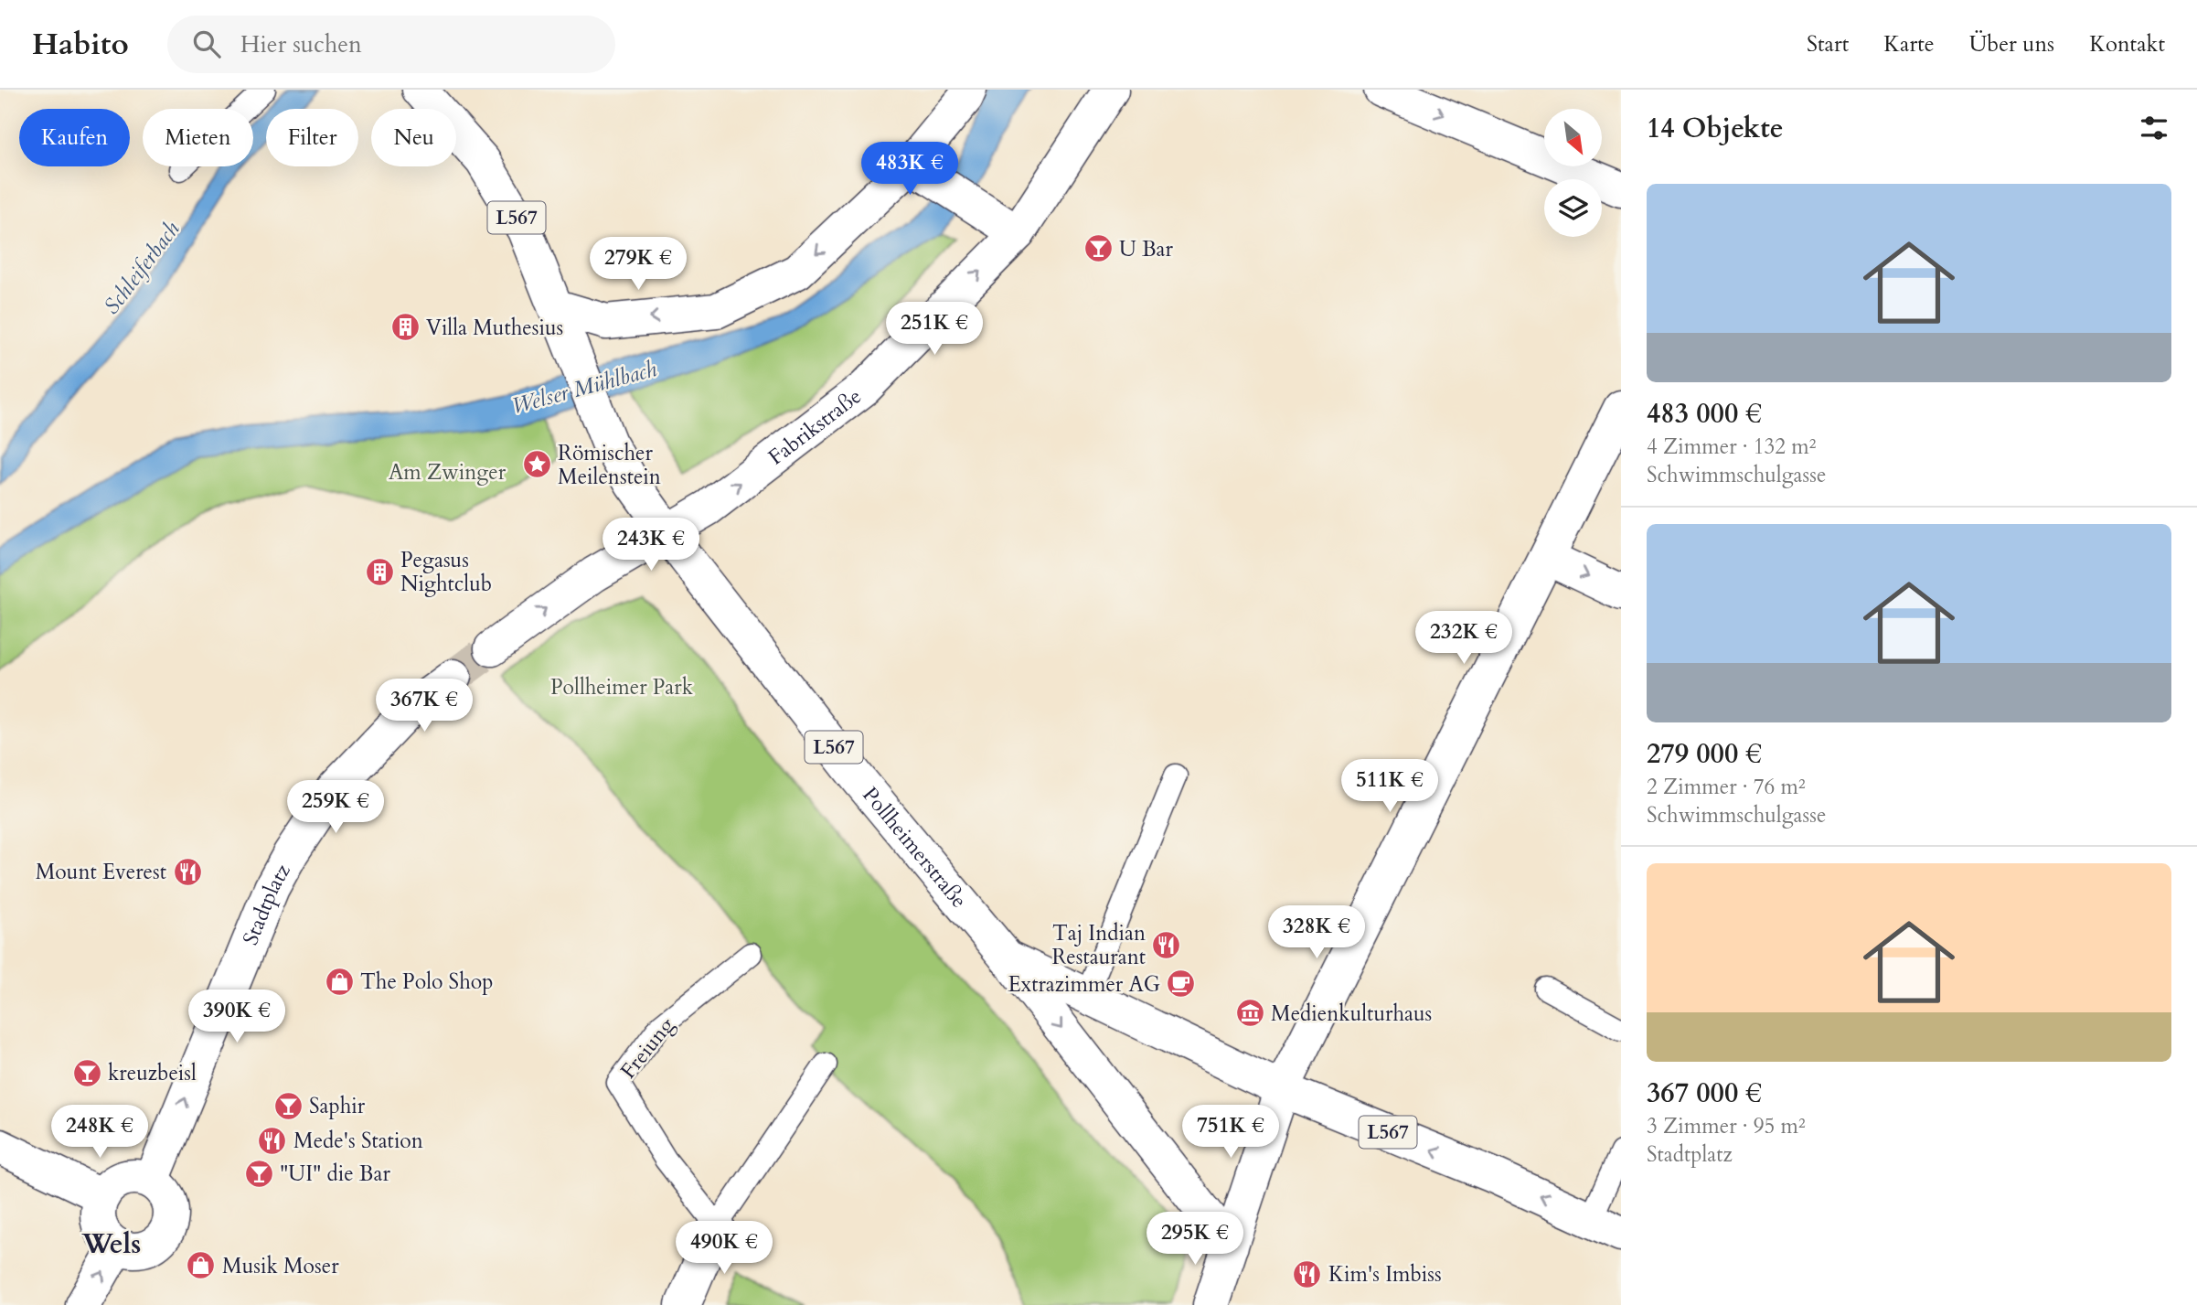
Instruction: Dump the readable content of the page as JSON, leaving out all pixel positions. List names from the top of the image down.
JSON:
{
  "streets": {
    "main road": [
      "L567",
      "Fabrikstraße",
      "Pollheimerstraße",
      "Stadtplatz"
    ],
    "lane": ["Freiung"]
  },
  "crossings": [
    ["L567", "Pollheimerstraße"],
    ["Fabrikstraße", "Pollheimerstraße"]
  ],
  "one_way": ["Fabrikstraße", "Stadtplatz"],
  "districts": ["Wels"],
  "water": ["Schleiferbach", "Welser Mühlbach"],
  "parks": ["Am Zwinger", "Pollheimer Park"],
  "places": {
    "bar": [
      "U Bar",
      "kreuzbeisl",
      "Saphir",
      "\"UI\" die Bar"
    ],
    "building": ["Villa Muthesius", "Pegasus Nightclub"],
    "place": ["Römischer Meilenstein"],
    "restaurant": [
      "Mount Everest",
      "Taj Indian Restaurant",
      "Mede's Station",
      "Kim's Imbiss"
    ],
    "shop": ["The Polo Shop", "Musik Moser"],
    "cafe": ["Extrazimmer AG"],
    "museum": ["Medienkulturhaus"]
  },
  "north": "bottom right",
  "page": {
    "header": "Habito",
    "search": "Hier suchen",
    "nav": [
      "Start",
      "Karte",
      "Über uns",
      "Kontakt"
    ],
    "heading": "14 Objekte",
    "chip": [
      "Kaufen",
      "Mieten",
      "Filter",
      "Neu"
    ],
    "price": [
      "483K €",
      "279K €",
      "251K €",
      "243K €",
      "232K €",
      "367K €",
      "511K €",
      "259K €",
      "328K €",
      "390K €",
      "248K €",
      "751K €",
      "295K €",
      "490K €"
    ],
    "list": [
      {
        "name": "483 000 €",
        "note": "4 Zimmer · 132 m² · Schwimmschulgasse"
      },
      {
        "name": "279 000 €",
        "note": "2 Zimmer · 76 m² · Schwimmschulgasse"
      },
      {
        "name": "367 000 €",
        "note": "3 Zimmer · 95 m² · Stadtplatz"
      }
    ]
  }
}
